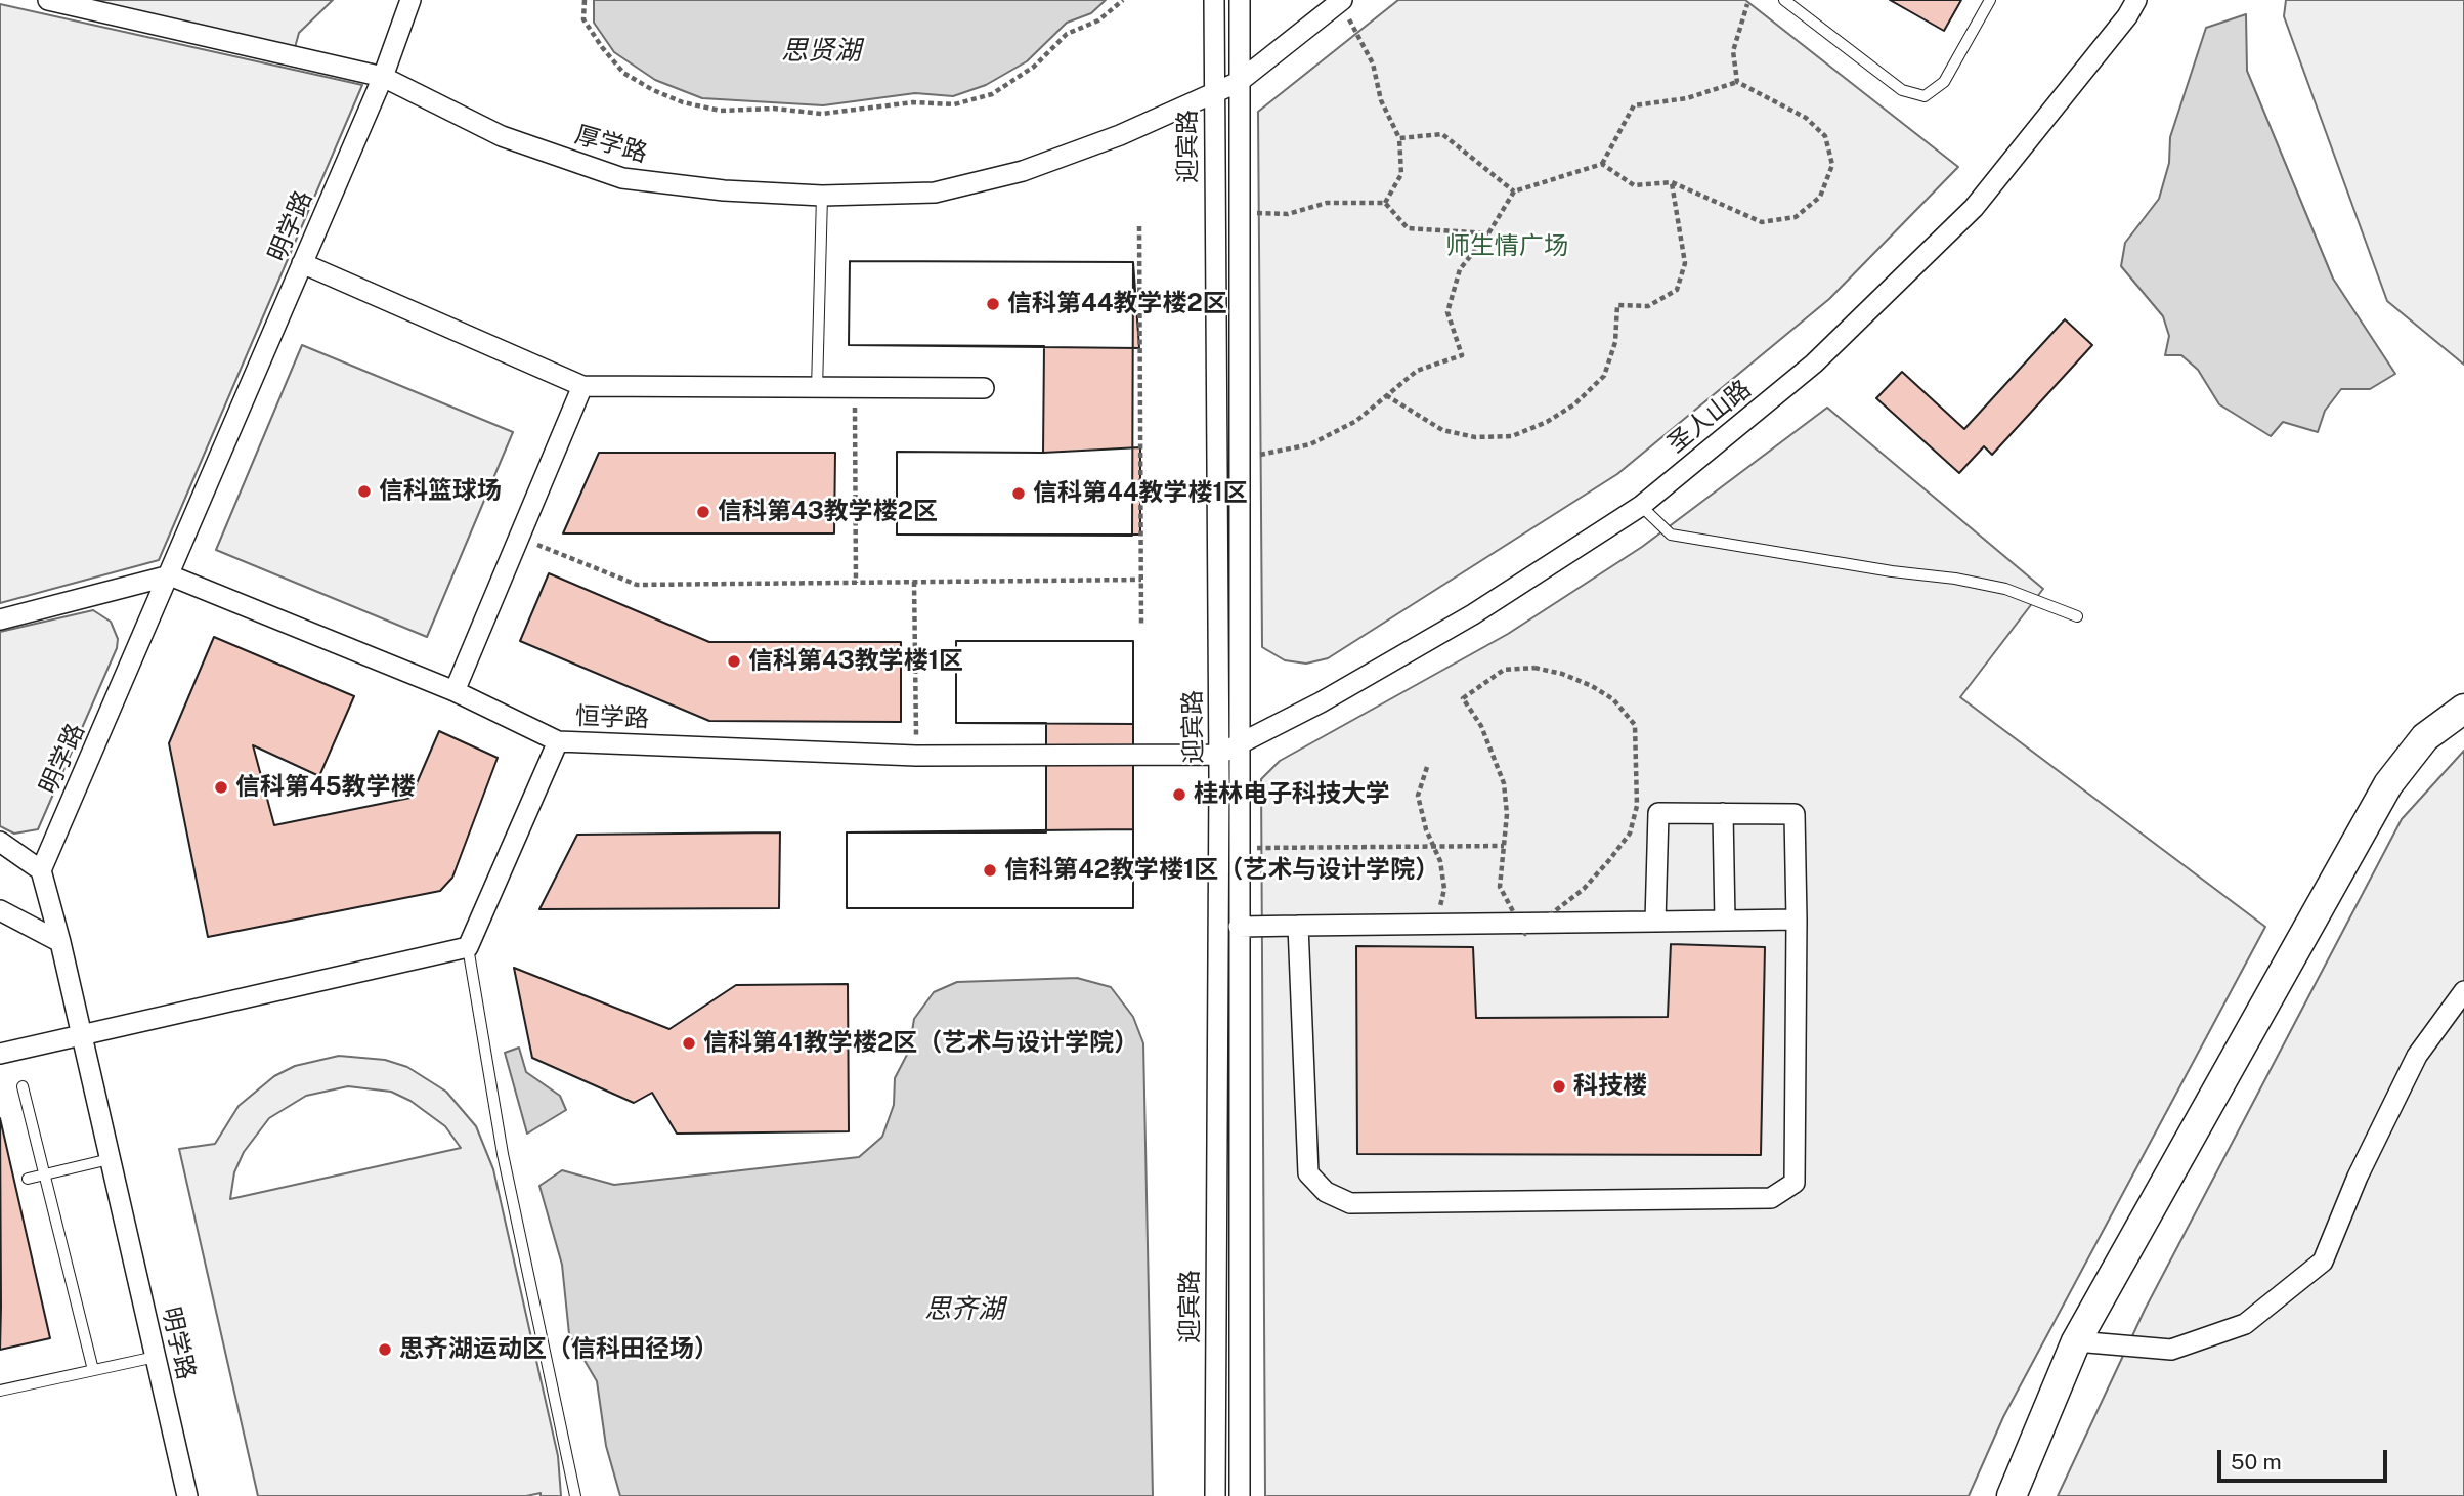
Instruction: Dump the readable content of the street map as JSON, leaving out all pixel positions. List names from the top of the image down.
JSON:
{
  "streets": {
    "street": [
      "厚学路",
      "迎宾路",
      "明学路",
      "圣人山路",
      "恒学路"
    ]
  },
  "crossings": [
    ["厚学路", "迎宾路"],
    ["厚学路", "明学路"],
    ["迎宾路", "圣人山路"],
    ["迎宾路", "恒学路"],
    ["明学路", "恒学路"],
    ["圣人山路", "恒学路"]
  ],
  "water": ["思贤湖", "思齐湖"],
  "parks": ["师生情广场"],
  "places": [
    "信科第44教学楼2区",
    "信科篮球场",
    "信科第44教学楼1区",
    "信科第43教学楼2区",
    "信科第43教学楼1区",
    "信科第45教学楼",
    "桂林电子科技大学",
    "信科第42教学楼1区（艺术与设计学院）",
    "信科第41教学楼2区（艺术与设计学院）",
    "科技楼",
    "思齐湖运动区（信科田径场）"
  ],
  "scale_bar": "50 m"
}
